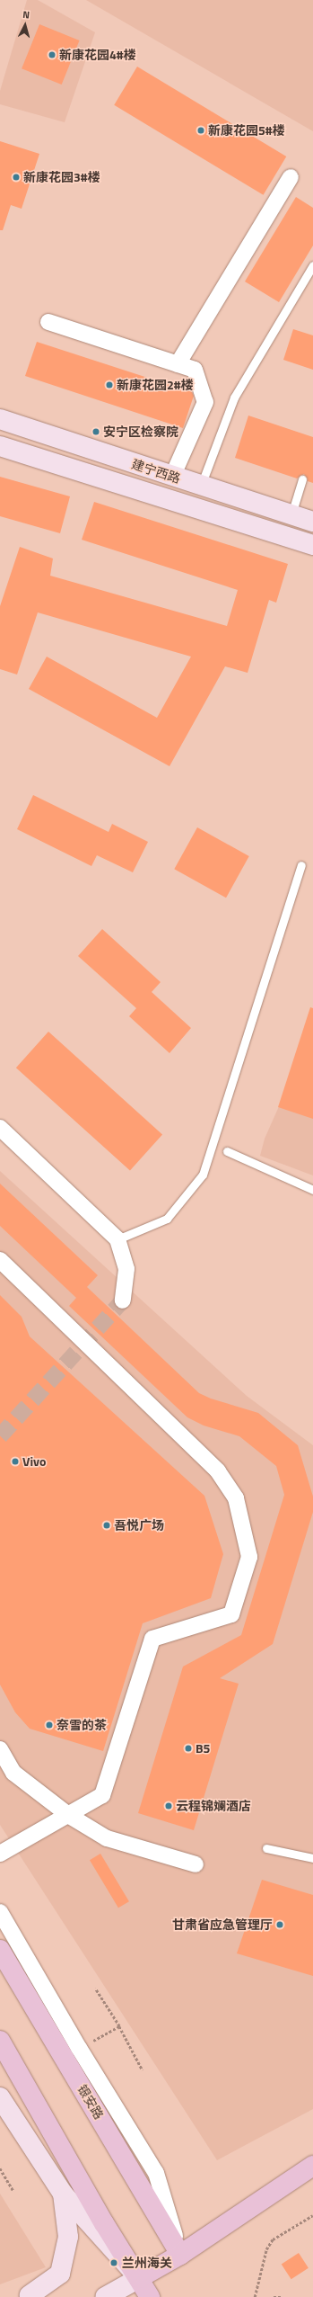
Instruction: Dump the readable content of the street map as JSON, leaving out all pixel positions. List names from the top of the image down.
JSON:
{
  "streets": {
    "main road": ["建宁西路", "银安路"]
  },
  "places": [
    "新康花园4#楼",
    "新康花园5#楼",
    "新康花园3#楼",
    "新康花园2#楼",
    "安宁区检察院",
    "Vivo",
    "吾悦广场",
    "奈雪的茶",
    "B5",
    "云程锦斓酒店",
    "甘肃省应急管理厅",
    "兰州海关"
  ],
  "north": "top"
}
